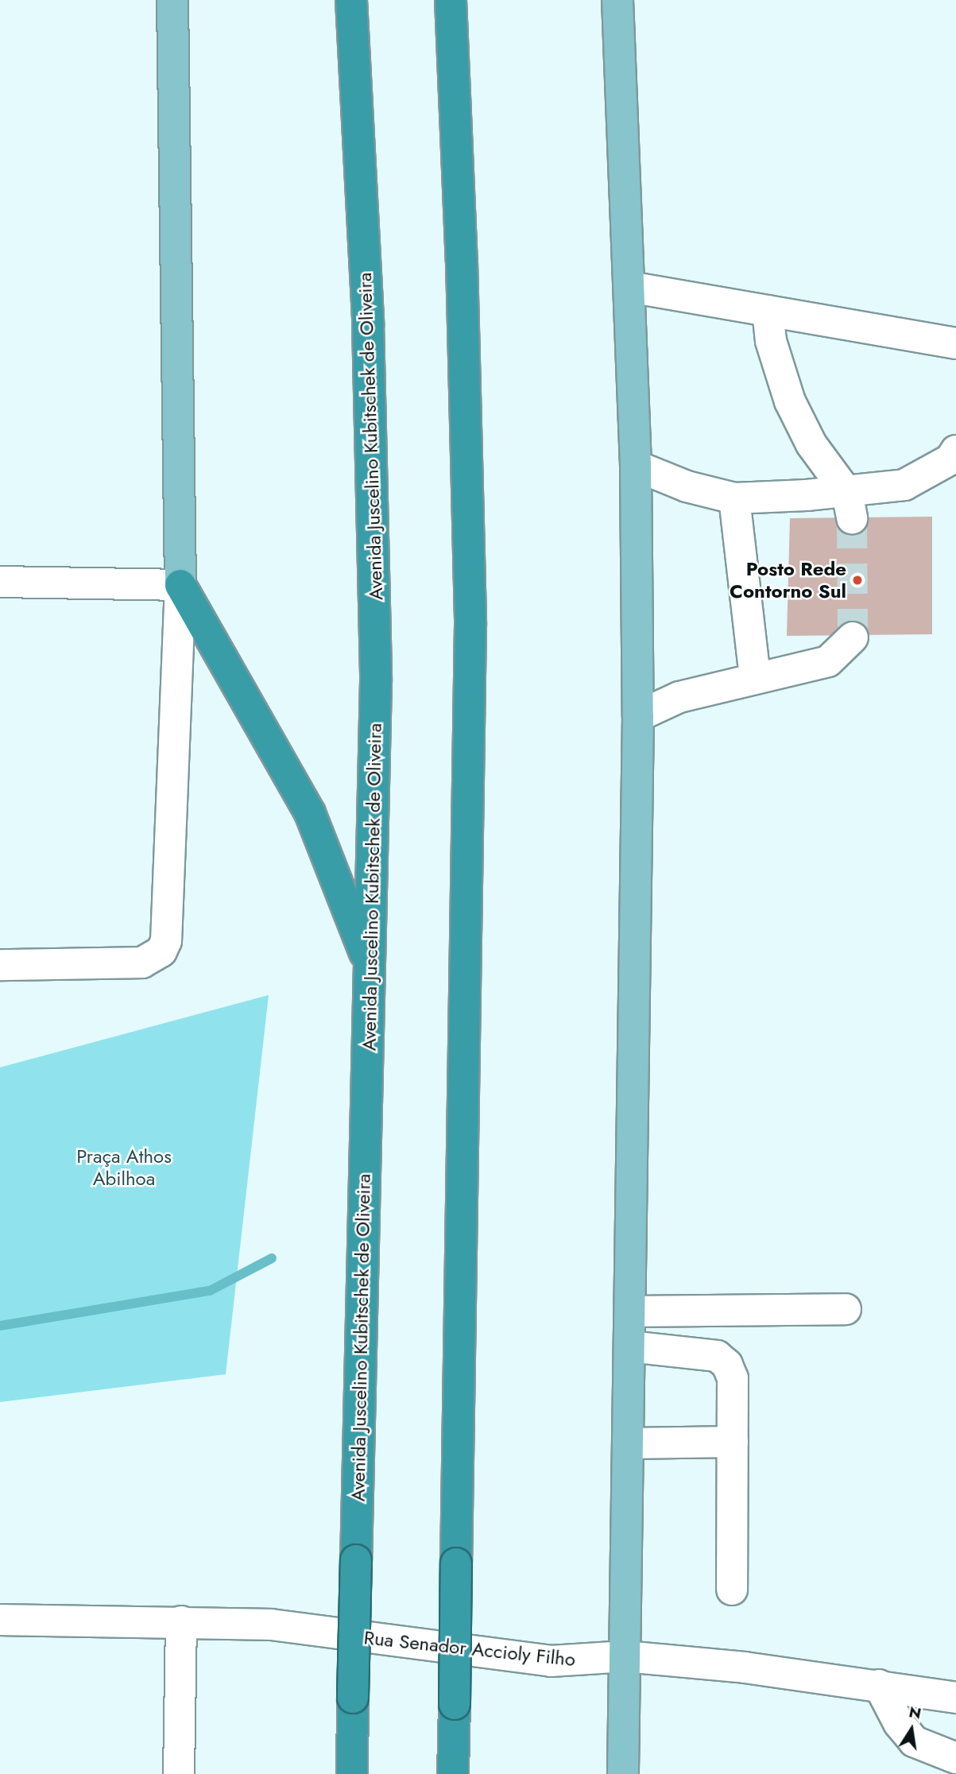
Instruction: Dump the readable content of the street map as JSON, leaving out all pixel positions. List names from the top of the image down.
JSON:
{
  "streets": {
    "highway": ["Avenida Juscelino Kubitschek de Oliveira"],
    "street": ["Rua Senador Accioly Filho"]
  },
  "parks": ["Praça Athos Abilhoa"],
  "places": ["Posto Rede Contorno Sul"],
  "north": "top"
}
